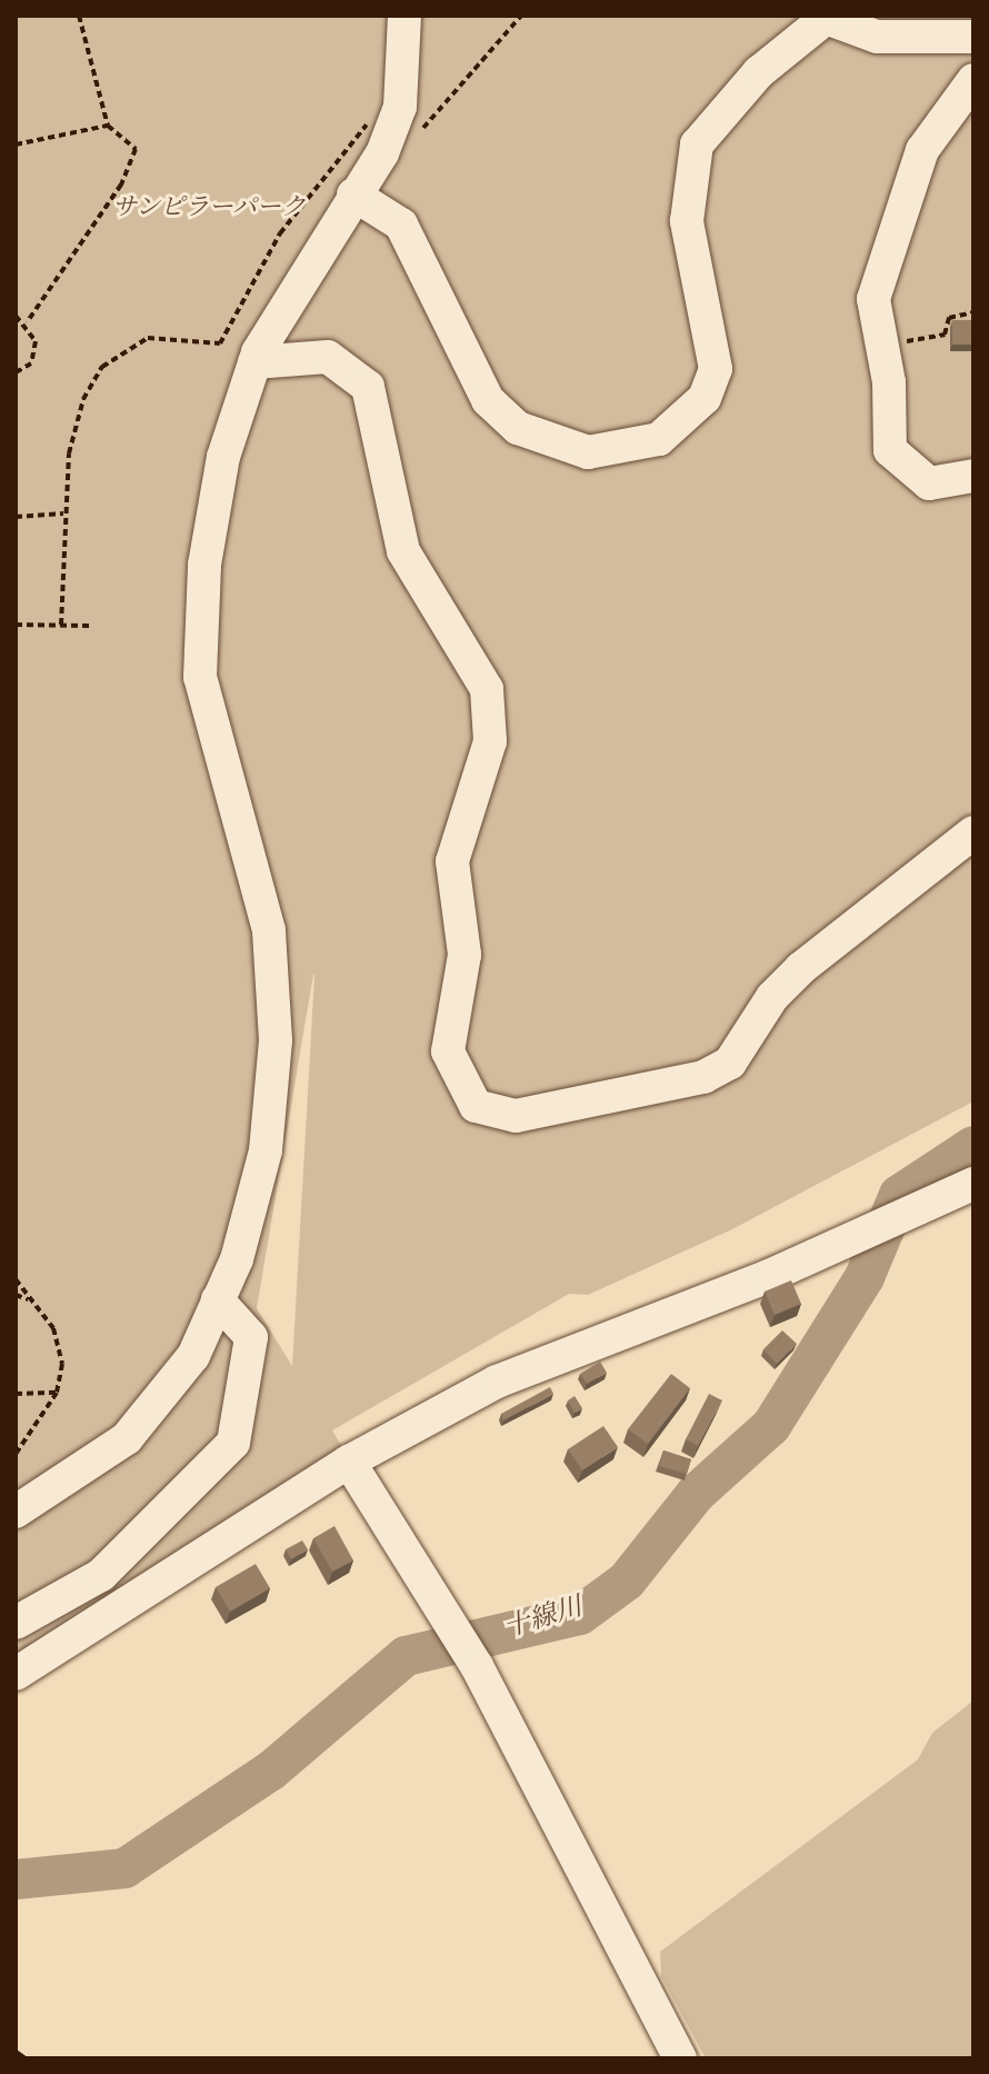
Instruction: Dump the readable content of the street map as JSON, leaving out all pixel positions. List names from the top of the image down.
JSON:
{
  "water": ["十線川"],
  "parks": ["サンピラーパーク"]
}
